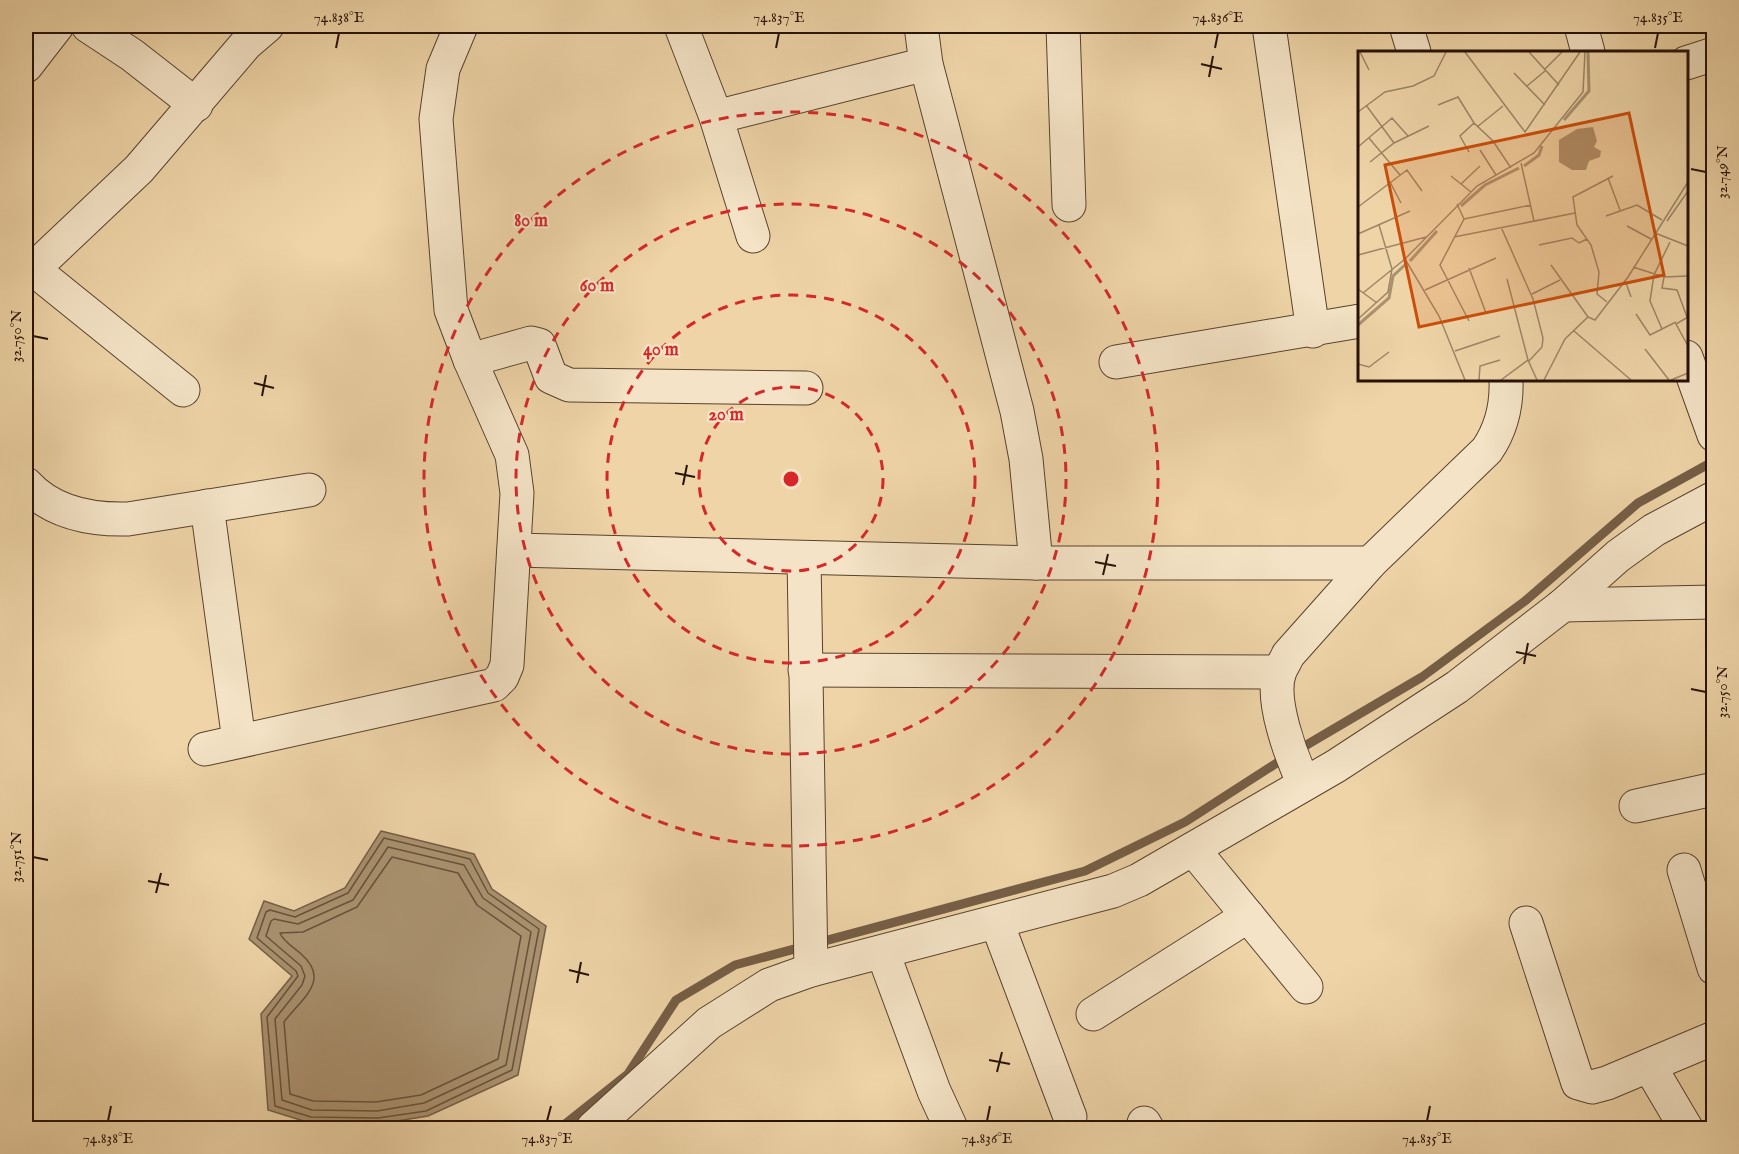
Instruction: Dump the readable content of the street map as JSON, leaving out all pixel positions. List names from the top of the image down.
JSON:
{
  "coordinates": [
    "74.838°E",
    "74.837°E",
    "74.836°E",
    "74.835°E",
    "32.749°N",
    "32.750°N",
    "32.751°N"
  ],
  "rings": [
    "80 m",
    "60 m",
    "40 m",
    "20 m"
  ]
}
